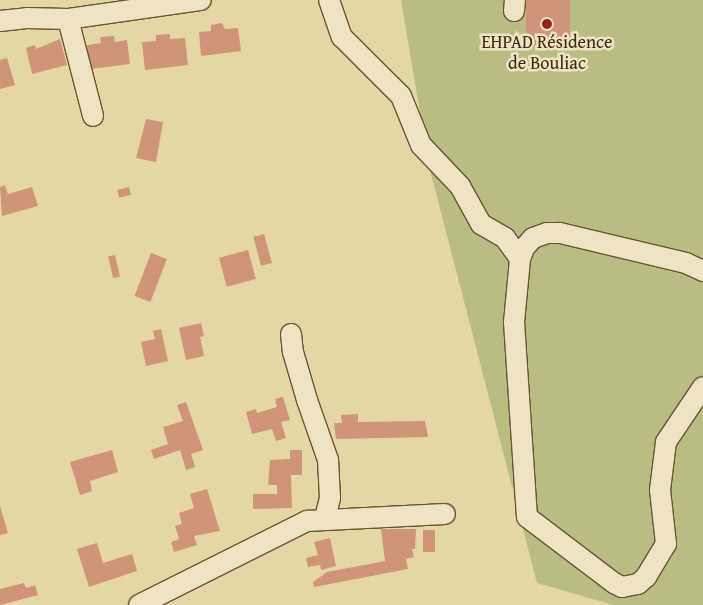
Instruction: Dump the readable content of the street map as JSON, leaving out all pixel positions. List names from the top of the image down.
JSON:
{
  "places": ["EHPAD Résidence de Bouliac"]
}
